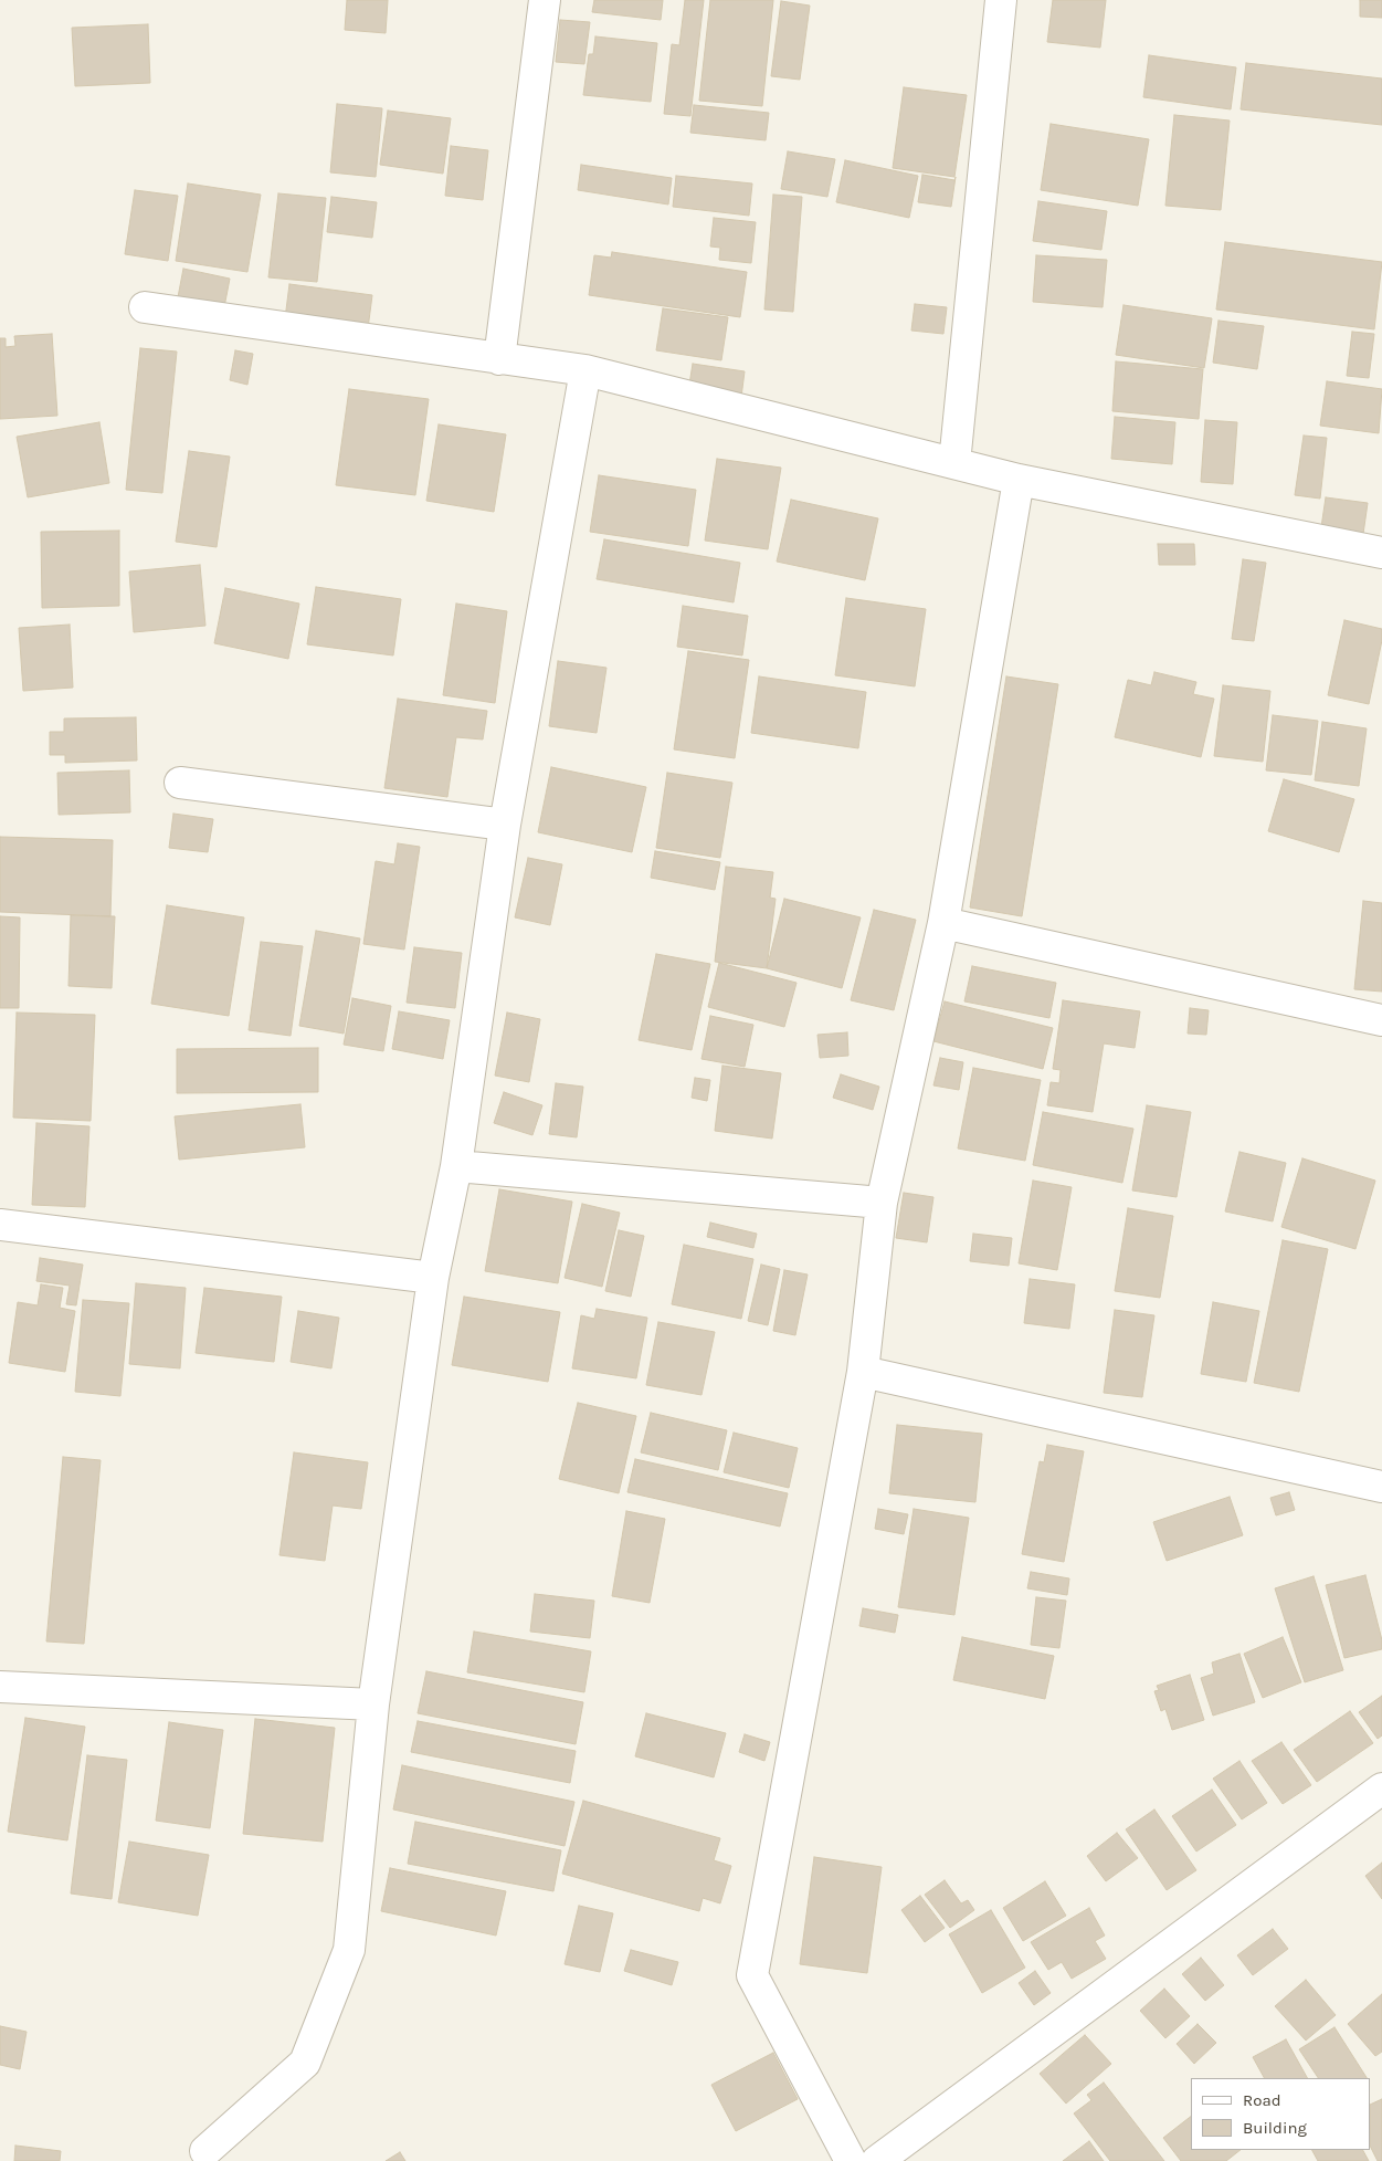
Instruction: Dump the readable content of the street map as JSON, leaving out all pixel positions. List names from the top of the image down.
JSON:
{
  "legend": ["Road", "Building"]
}
